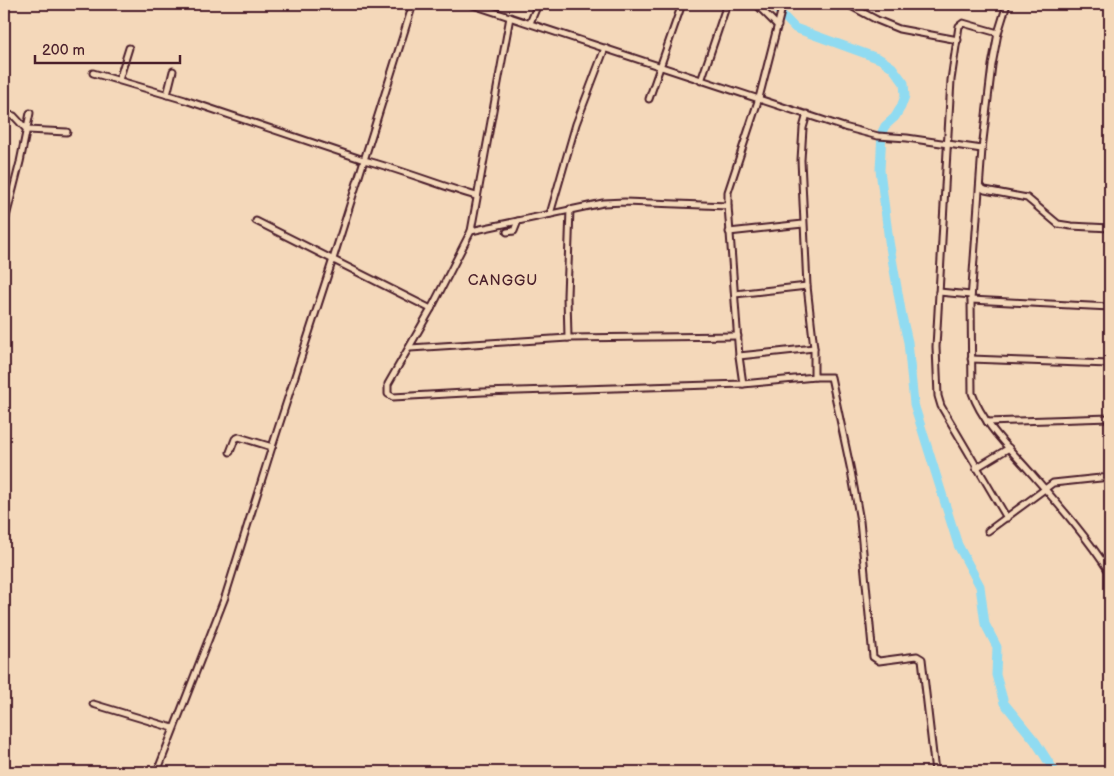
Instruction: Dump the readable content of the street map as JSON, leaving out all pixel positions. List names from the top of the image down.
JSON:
{
  "districts": ["CANGGU"],
  "scale_bar": "200 m"
}
